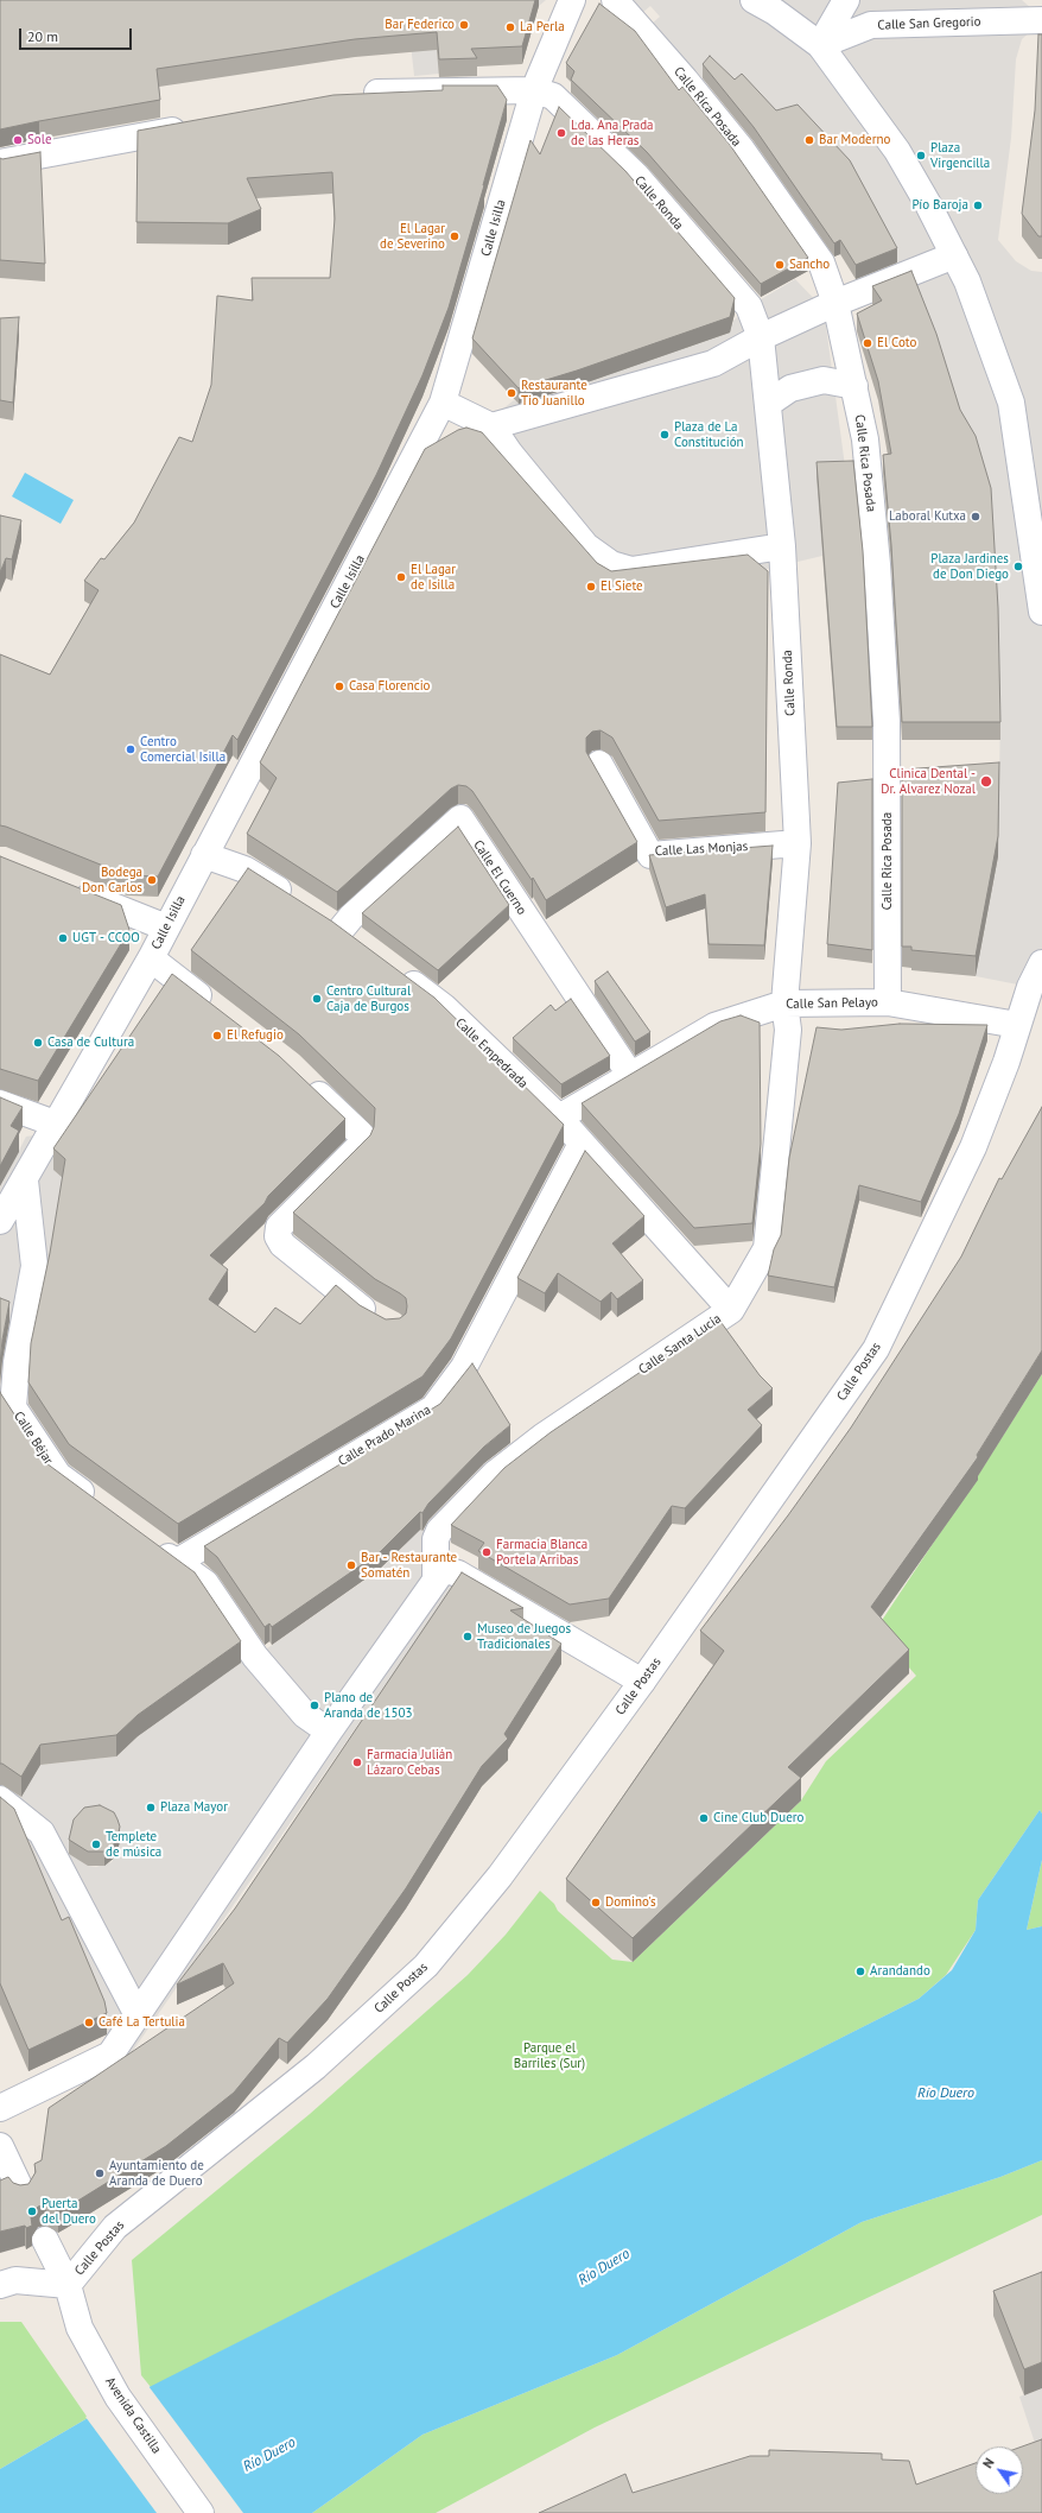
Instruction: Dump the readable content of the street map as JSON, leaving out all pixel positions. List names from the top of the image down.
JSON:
{
  "streets": {
    "street": [
      "Calle San Gregorio",
      "Calle Rica Posada",
      "Calle Ronda",
      "Calle Isilla",
      "Calle Las Monjas",
      "Calle El Cuerno",
      "Calle San Pelayo",
      "Calle Empedrada",
      "Calle Santa Lucía",
      "Calle Postas",
      "Calle Prado Marina",
      "Calle Béjar",
      "Avenida Castilla"
    ]
  },
  "crossings": [
    ["Calle Rica Posada", "Calle San Pelayo"],
    ["Calle Ronda", "Calle Isilla"],
    ["Calle Ronda", "Calle Las Monjas"],
    ["Calle Ronda", "Calle San Pelayo"],
    ["Calle Ronda", "Calle Santa Lucía"],
    ["Calle Isilla", "Calle Béjar"],
    ["Calle El Cuerno", "Calle San Pelayo"],
    ["Calle San Pelayo", "Calle Empedrada"],
    ["Calle San Pelayo", "Calle Postas"],
    ["Calle Empedrada", "Calle Santa Lucía"],
    ["Calle Empedrada", "Calle Prado Marina"],
    ["Calle Postas", "Avenida Castilla"]
  ],
  "water": ["Río Duero"],
  "parks": ["Parque el Barriles (Sur)"],
  "places": [
    "Bar Federico",
    "La Perla",
    "Lda. Ana Prada de las Heras",
    "Sole",
    "Bar Moderno",
    "Plaza Virgencilla",
    "Pío Baroja",
    "El Lagar de Severino",
    "Sancho",
    "El Coto",
    "Restaurante Tio Juanillo",
    "Plaza de La Constitución",
    "Laboral Kutxa",
    "Plaza Jardines de Don Diego",
    "El Lagar de Isilla",
    "El Siete",
    "Casa Florencio",
    "Centro Comercial Isilla",
    "Clinica Dental - Dr. Alvarez Nozal",
    "Bodega Don Carlos",
    "UGT - CCOO",
    "Centro Cultural Caja de Burgos",
    "El Refugio",
    "Casa de Cultura",
    "Farmacia Blanca Portela Arribas",
    "Bar - Restaurante Somatén",
    "Museo de Juegos Tradicionales",
    "Plano de Aranda de 1503",
    "Farmacia Julián Lázaro Cebas",
    "Plaza Mayor",
    "Cine Club Duero",
    "Templete de música",
    "Domino's",
    "Arandando",
    "Café La Tertulia",
    "Ayuntamiento de Aranda de Duero",
    "Puerta del Duero"
  ],
  "scale_bar": "20 m",
  "north": "top left"
}
